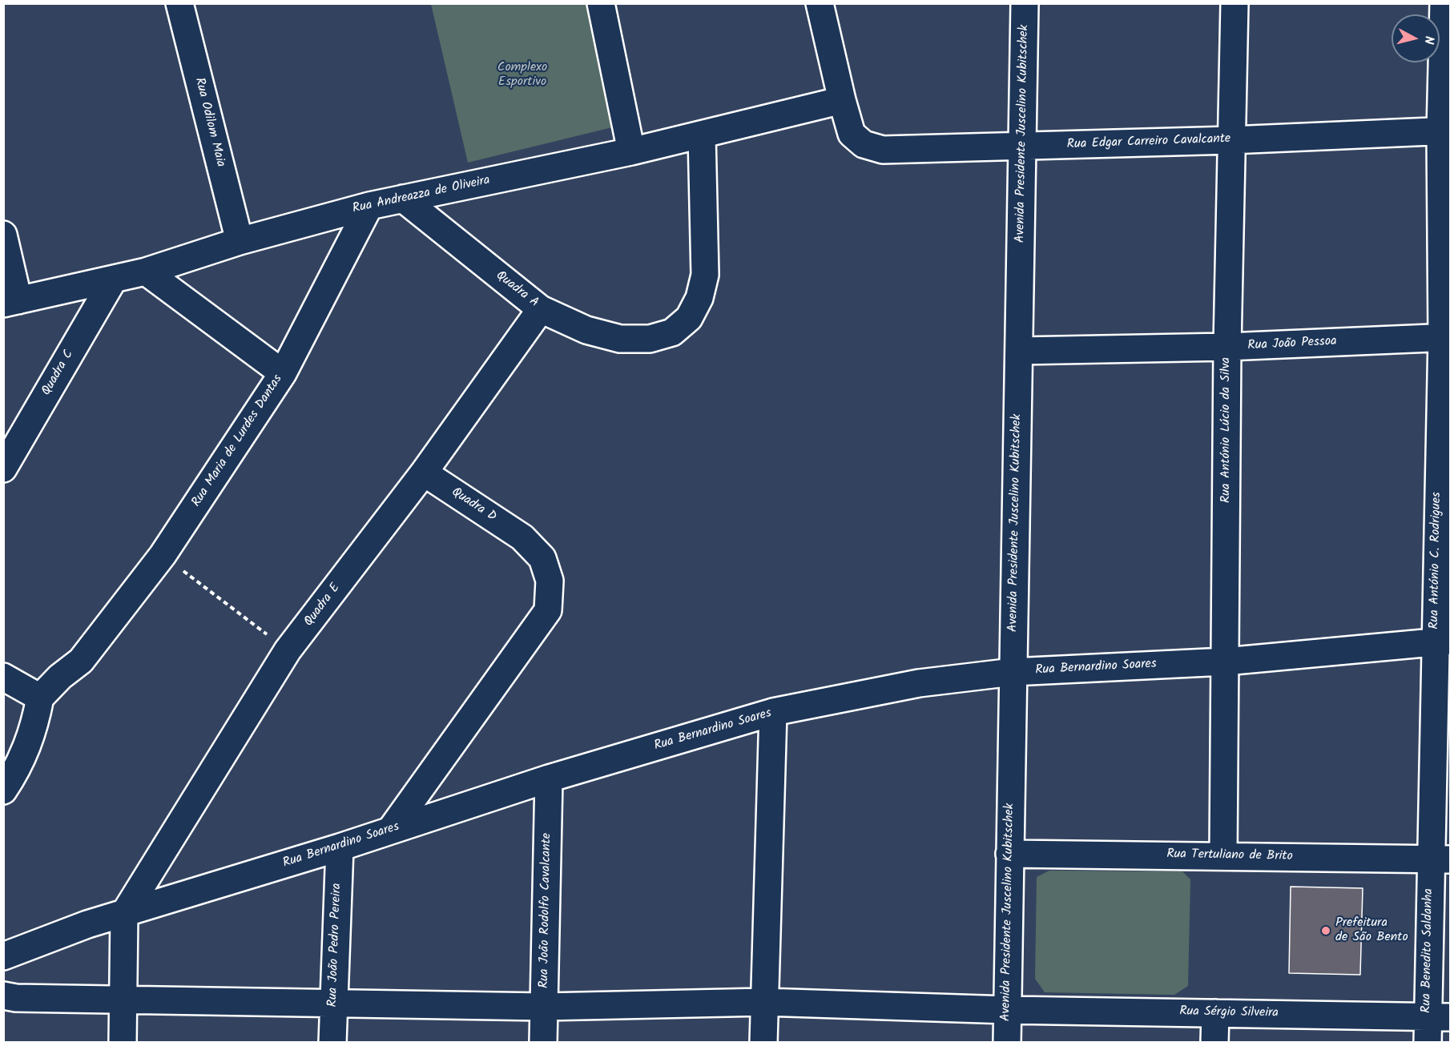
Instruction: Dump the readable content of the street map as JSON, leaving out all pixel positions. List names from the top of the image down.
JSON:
{
  "streets": {
    "street": [
      "Rua Odilom Maia",
      "Avenida Presidente Juscelino Kubitschek",
      "Rua Edgar Carreiro Cavalcante",
      "Rua Andreazza de Oliveira",
      "Quadra A",
      "Rua João Pessoa",
      "Quadra C",
      "Rua António Lúcio da Silva",
      "Rua Maria de Lurdes Dantas",
      "Quadra D",
      "Rua António C. Rodrigues",
      "Quadra E",
      "Rua Bernardino Soares",
      "Rua Tertuliano de Brito",
      "Rua João Rodolfo Cavalcante",
      "Rua João Pedro Pereira",
      "Rua Benedito Saldanha",
      "Rua Sérgio Silveira"
    ]
  },
  "crossings": [
    ["Rua Odilom Maia", "Rua Andreazza de Oliveira"],
    ["Avenida Presidente Juscelino Kubitschek", "Rua Edgar Carreiro Cavalcante"],
    ["Avenida Presidente Juscelino Kubitschek", "Rua João Pessoa"],
    ["Avenida Presidente Juscelino Kubitschek", "Rua Bernardino Soares"],
    ["Avenida Presidente Juscelino Kubitschek", "Rua Tertuliano de Brito"],
    ["Avenida Presidente Juscelino Kubitschek", "Rua Sérgio Silveira"],
    ["Rua Edgar Carreiro Cavalcante", "Rua Andreazza de Oliveira"],
    ["Rua Edgar Carreiro Cavalcante", "Rua António Lúcio da Silva"],
    ["Rua Edgar Carreiro Cavalcante", "Rua António C. Rodrigues"],
    ["Rua Andreazza de Oliveira", "Quadra A"],
    ["Rua Andreazza de Oliveira", "Quadra C"],
    ["Rua Andreazza de Oliveira", "Rua Maria de Lurdes Dantas"],
    ["Quadra A", "Quadra E"],
    ["Rua João Pessoa", "Rua António Lúcio da Silva"],
    ["Rua João Pessoa", "Rua António C. Rodrigues"],
    ["Rua António Lúcio da Silva", "Rua Bernardino Soares"],
    ["Rua António Lúcio da Silva", "Rua Tertuliano de Brito"],
    ["Quadra D", "Quadra E"],
    ["Quadra D", "Rua Bernardino Soares"],
    ["Rua António C. Rodrigues", "Rua Bernardino Soares"],
    ["Rua António C. Rodrigues", "Rua Tertuliano de Brito"],
    ["Rua António C. Rodrigues", "Rua Benedito Saldanha"],
    ["Quadra E", "Rua Bernardino Soares"],
    ["Rua Bernardino Soares", "Rua João Rodolfo Cavalcante"],
    ["Rua Bernardino Soares", "Rua João Pedro Pereira"],
    ["Rua Tertuliano de Brito", "Rua Benedito Saldanha"],
    ["Rua Benedito Saldanha", "Rua Sérgio Silveira"]
  ],
  "parks": ["Complexo Esportivo"],
  "places": ["Prefeitura de São Bento"],
  "north": "right"
}
